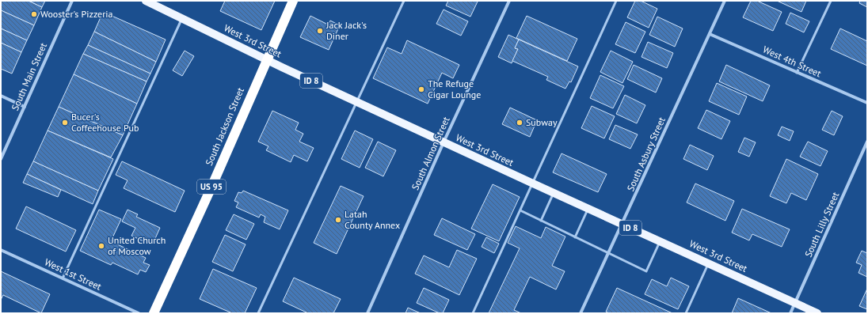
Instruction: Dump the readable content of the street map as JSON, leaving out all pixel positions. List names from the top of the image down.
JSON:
{
  "streets": {
    "highway": ["South Jackson Street", "US 95"],
    "main road": ["West 3rd Street", "ID 8"],
    "street": [
      "West 4th Street",
      "South Main Street",
      "South Almon Street",
      "South Asbury Street",
      "South Lilly Street",
      "West 1st Street"
    ]
  },
  "crossings": [
    ["West 3rd Street", "South Jackson Street"],
    ["West 3rd Street", "South Almon Street"],
    ["West 3rd Street", "South Asbury Street"],
    ["West 3rd Street", "South Lilly Street"],
    ["West 4th Street", "South Asbury Street"]
  ],
  "places": [
    "Wooster's Pizzeria",
    "Jack Jack's Diner",
    "The Refuge Cigar Lounge",
    "Bucer's Coffeehouse Pub",
    "Subway",
    "Latah County Annex",
    "United Church of Moscow"
  ]
}
